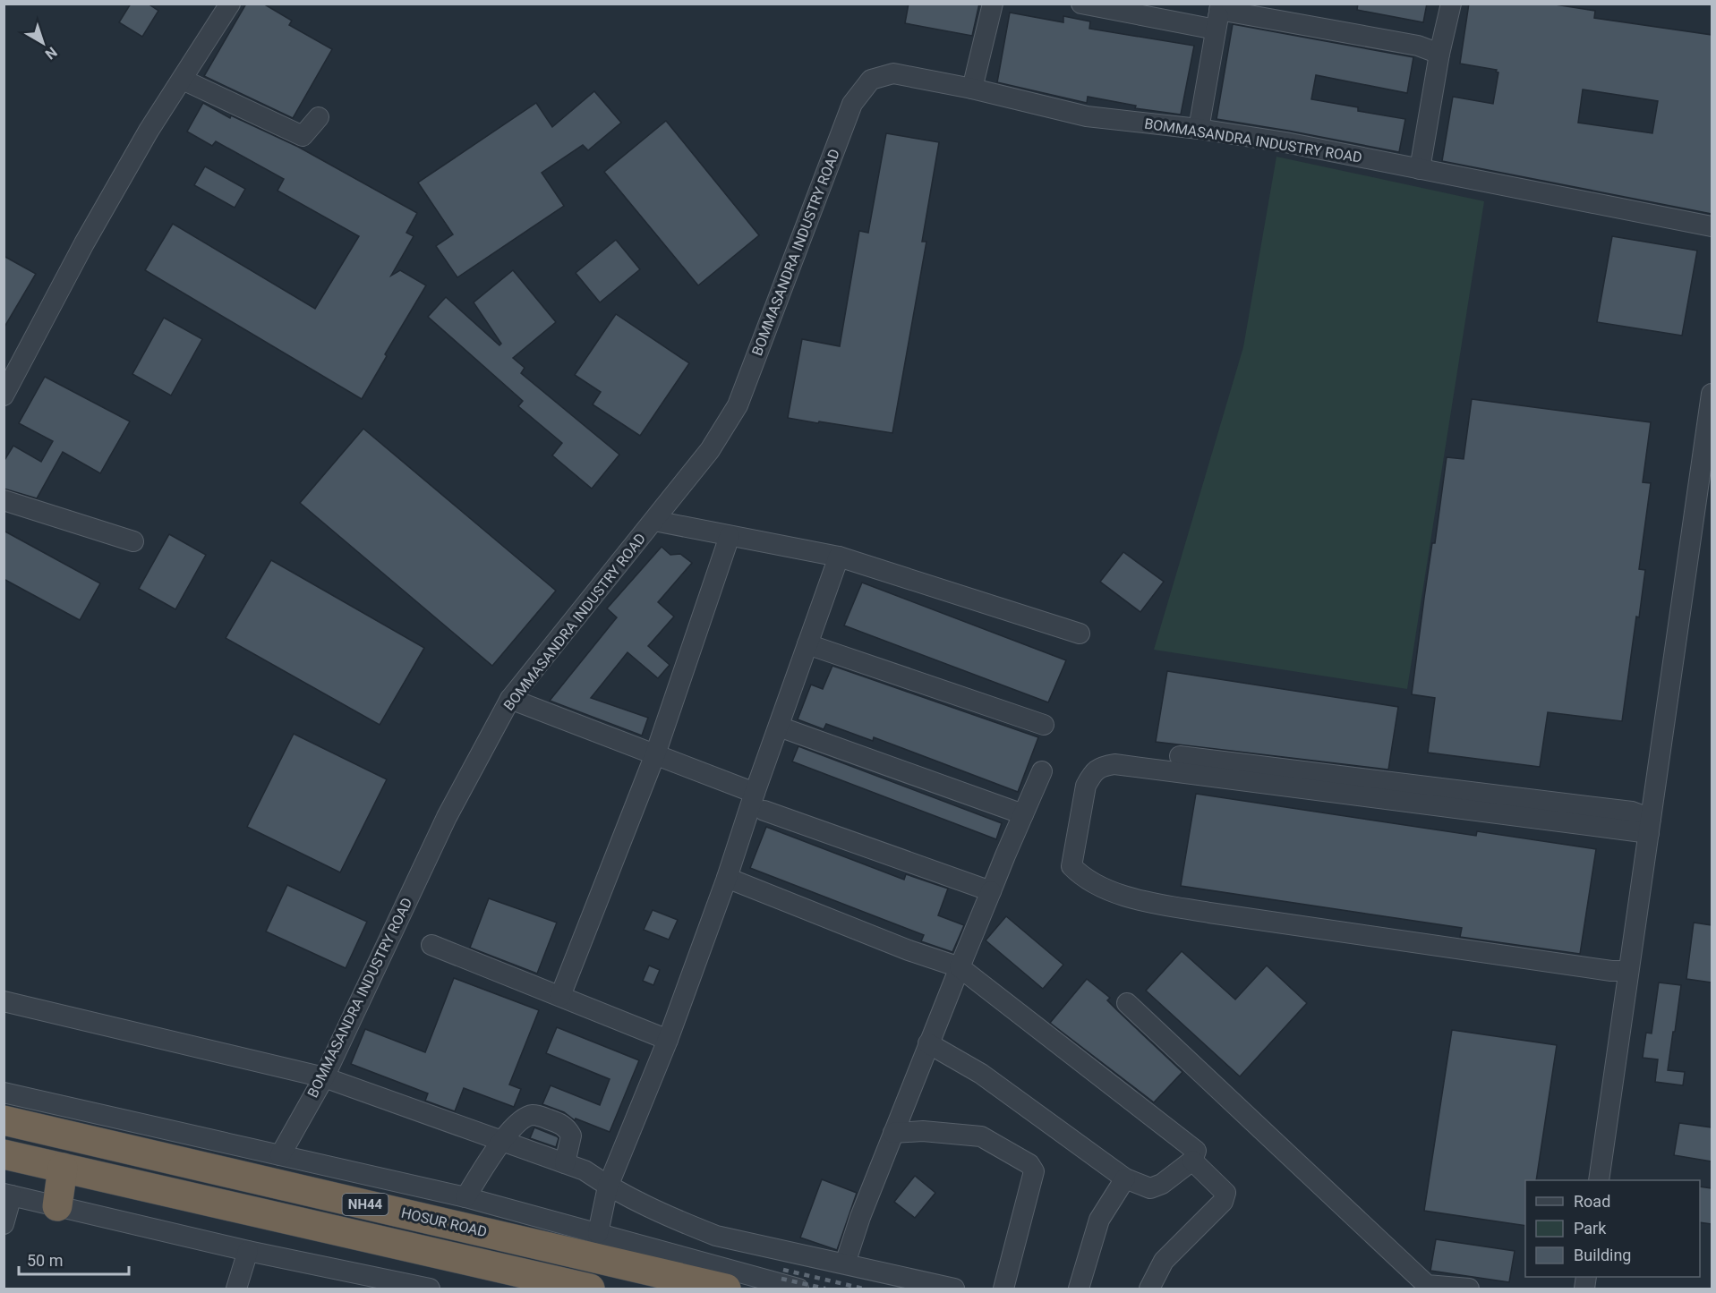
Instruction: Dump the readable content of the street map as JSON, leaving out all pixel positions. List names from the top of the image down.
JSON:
{
  "streets": {
    "highway": ["NH44", "HOSUR ROAD"],
    "street": ["BOMMASANDRA INDUSTRY ROAD"]
  },
  "legend": ["Road", "Park", "Building"],
  "scale_bar": "50 m",
  "north": "bottom right"
}
